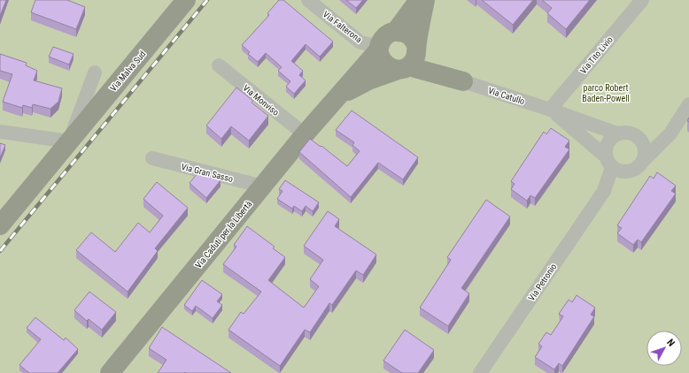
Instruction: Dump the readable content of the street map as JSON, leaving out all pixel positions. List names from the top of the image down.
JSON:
{
  "streets": {
    "street": [
      "Via Falterona",
      "Via Tito Livio",
      "Via Malva Sud",
      "Via Catullo",
      "Via Monviso",
      "Via Gran Sasso",
      "Via Caduti per la Libertà",
      "Via Petronio"
    ]
  },
  "crossings": [
    ["Via Falterona", "Via Caduti per la Libertà"],
    ["Via Tito Livio", "Via Catullo"],
    ["Via Catullo", "Via Petronio"],
    ["Via Monviso", "Via Caduti per la Libertà"],
    ["Via Gran Sasso", "Via Caduti per la Libertà"]
  ],
  "parks": ["parco Robert Baden-Powell"],
  "north": "top right"
}
